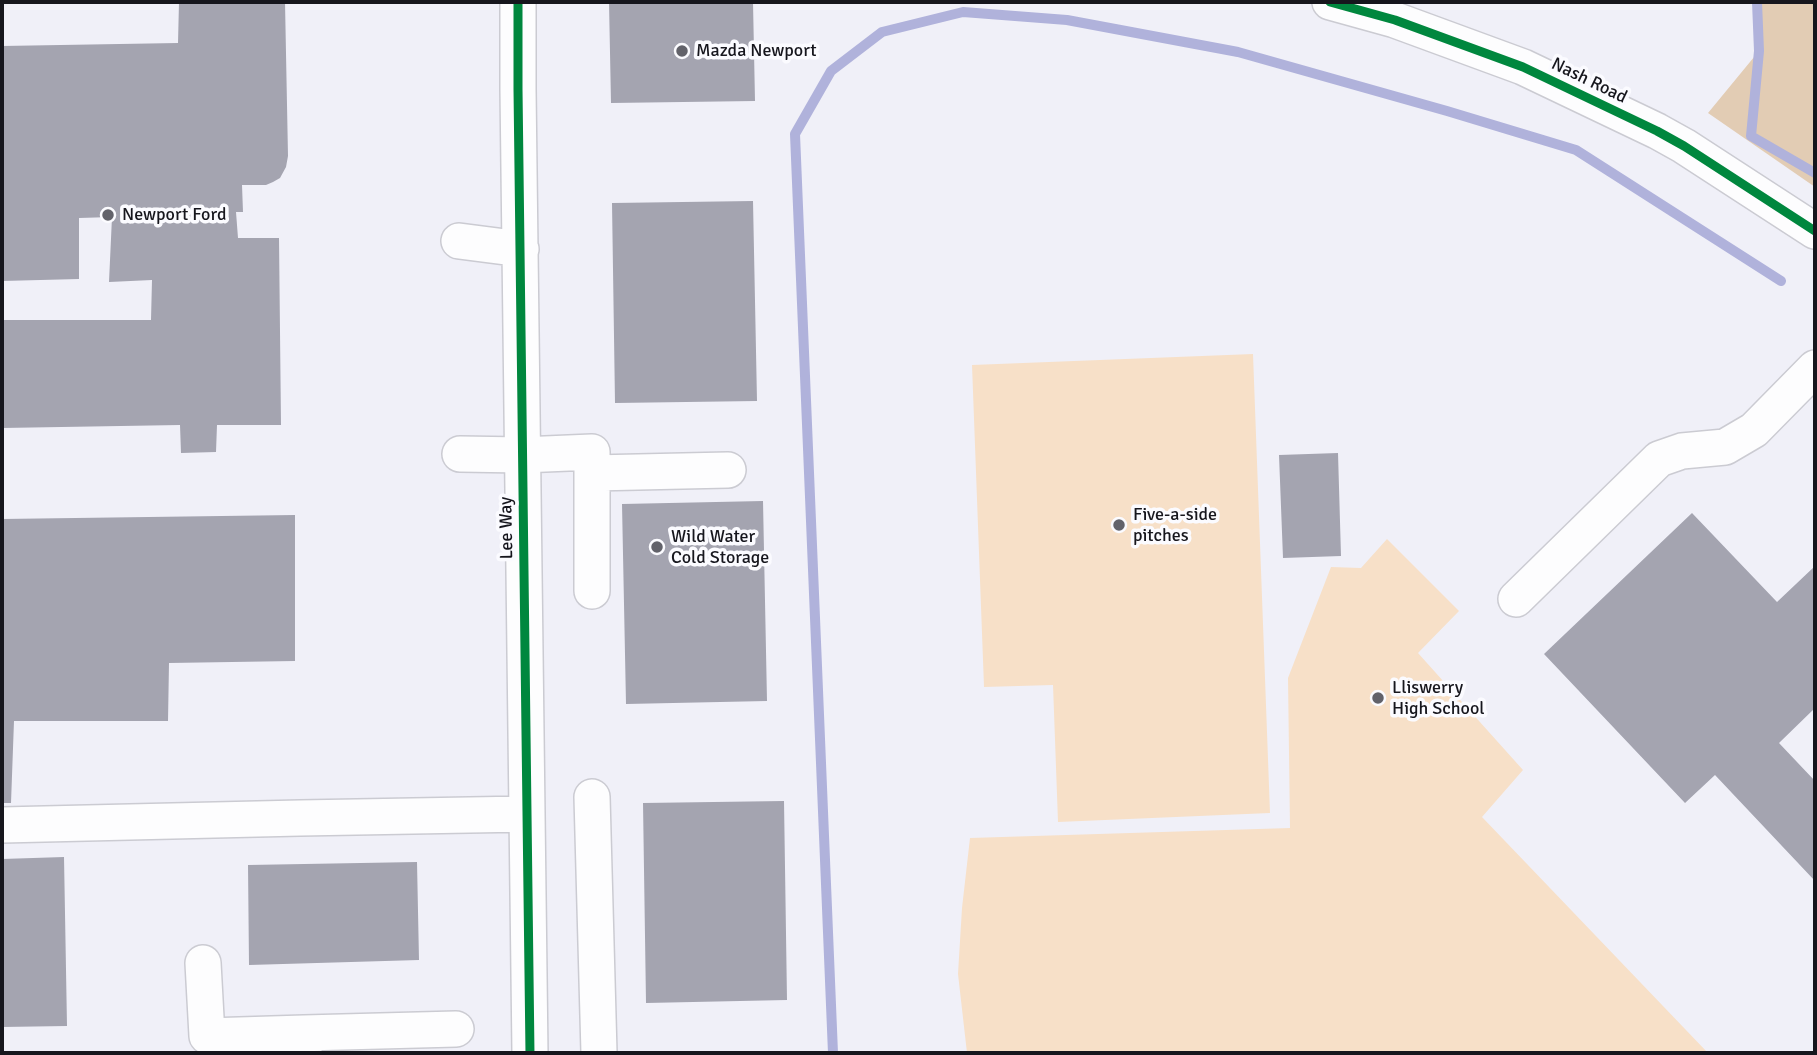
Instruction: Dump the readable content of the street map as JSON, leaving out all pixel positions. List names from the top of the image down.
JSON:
{
  "streets": {
    "street": ["Nash Road", "Lee Way"]
  },
  "places": [
    "Mazda Newport",
    "Newport Ford",
    "Five-a-side pitches",
    "Wild Water Cold Storage",
    "Lliswerry High School"
  ]
}
